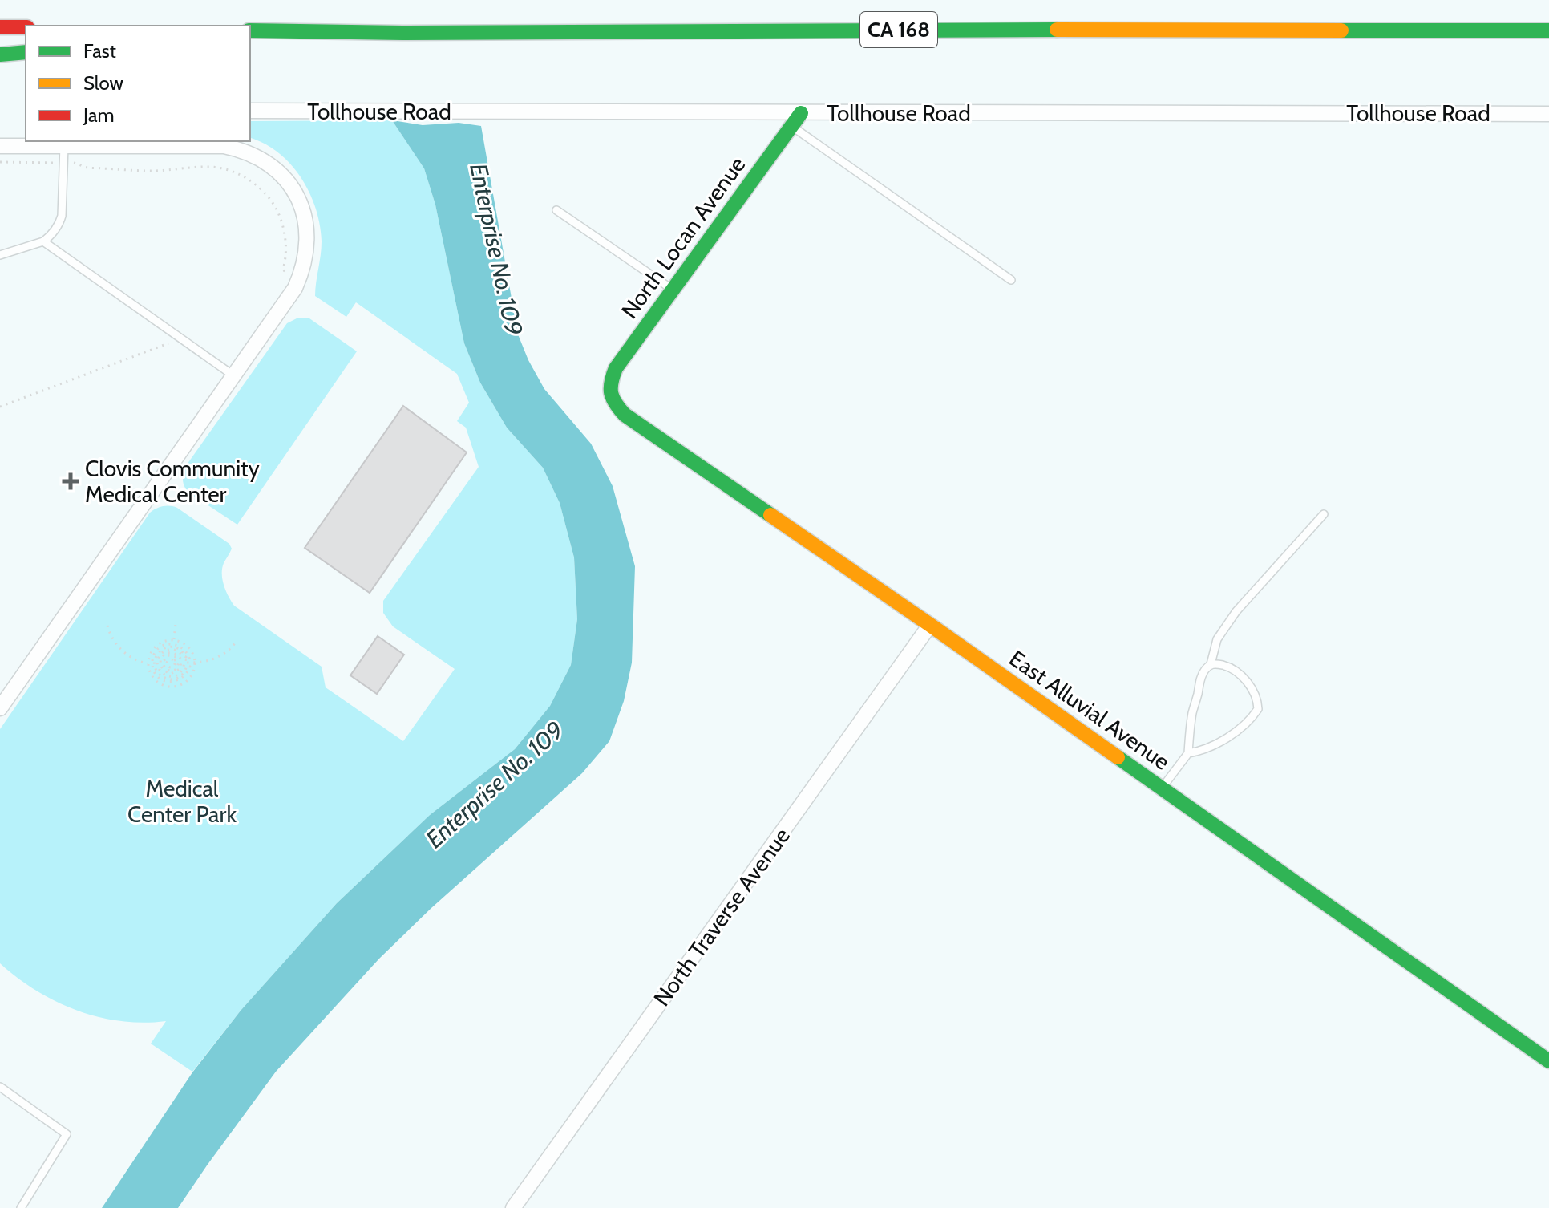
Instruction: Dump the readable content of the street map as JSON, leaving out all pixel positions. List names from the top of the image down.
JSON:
{
  "streets": {
    "main road": ["CA 168", "North Locan Avenue", "East Alluvial Avenue"],
    "street": ["Tollhouse Road", "North Traverse Avenue"]
  },
  "crossings": [
    ["Tollhouse Road", "North Locan Avenue"],
    ["North Locan Avenue", "East Alluvial Avenue"],
    ["East Alluvial Avenue", "North Traverse Avenue"]
  ],
  "water": ["Enterprise No. 109"],
  "parks": ["Medical Center Park"],
  "places": {
    "health": ["Clovis Community Medical Center"]
  },
  "legend": ["Fast", "Slow", "Jam"]
}
